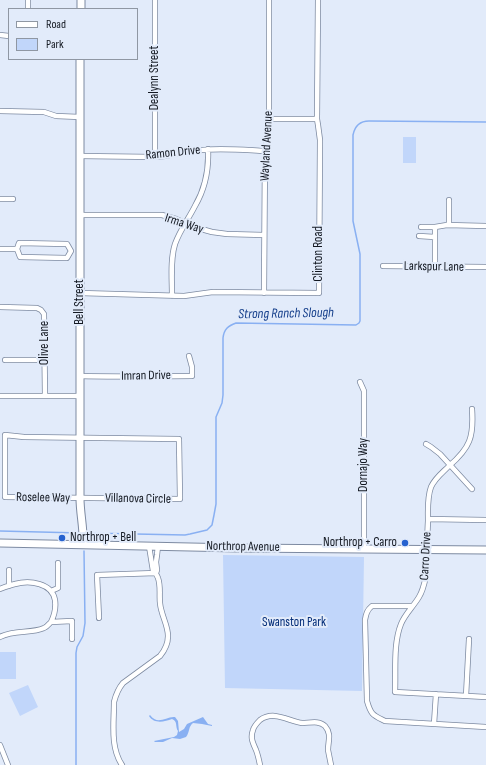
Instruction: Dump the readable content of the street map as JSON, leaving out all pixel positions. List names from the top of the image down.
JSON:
{
  "streets": {
    "street": [
      "Dealynn Street",
      "Wayland Avenue",
      "Ramon Drive",
      "Irma Way",
      "Clinton Road",
      "Larkspur Lane",
      "Bell Street",
      "Olive Lane",
      "Imran Drive",
      "Dornajo Way",
      "Roselee Way",
      "Villanova Circle",
      "Northrop Avenue",
      "Carro Drive"
    ]
  },
  "crossings": [
    ["Dealynn Street", "Ramon Drive"],
    ["Wayland Avenue", "Ramon Drive"],
    ["Wayland Avenue", "Irma Way"],
    ["Wayland Avenue", "Clinton Road"],
    ["Ramon Drive", "Bell Street"],
    ["Irma Way", "Bell Street"],
    ["Clinton Road", "Bell Street"],
    ["Bell Street", "Imran Drive"],
    ["Bell Street", "Roselee Way"],
    ["Bell Street", "Villanova Circle"],
    ["Bell Street", "Northrop Avenue"],
    ["Dornajo Way", "Northrop Avenue"],
    ["Roselee Way", "Villanova Circle"],
    ["Northrop Avenue", "Carro Drive"]
  ],
  "water": ["Strong Ranch Slough"],
  "parks": ["Swanston Park"],
  "places": ["Northrop + Bell", "Northrop + Carro"],
  "legend": ["Road", "Park"]
}
